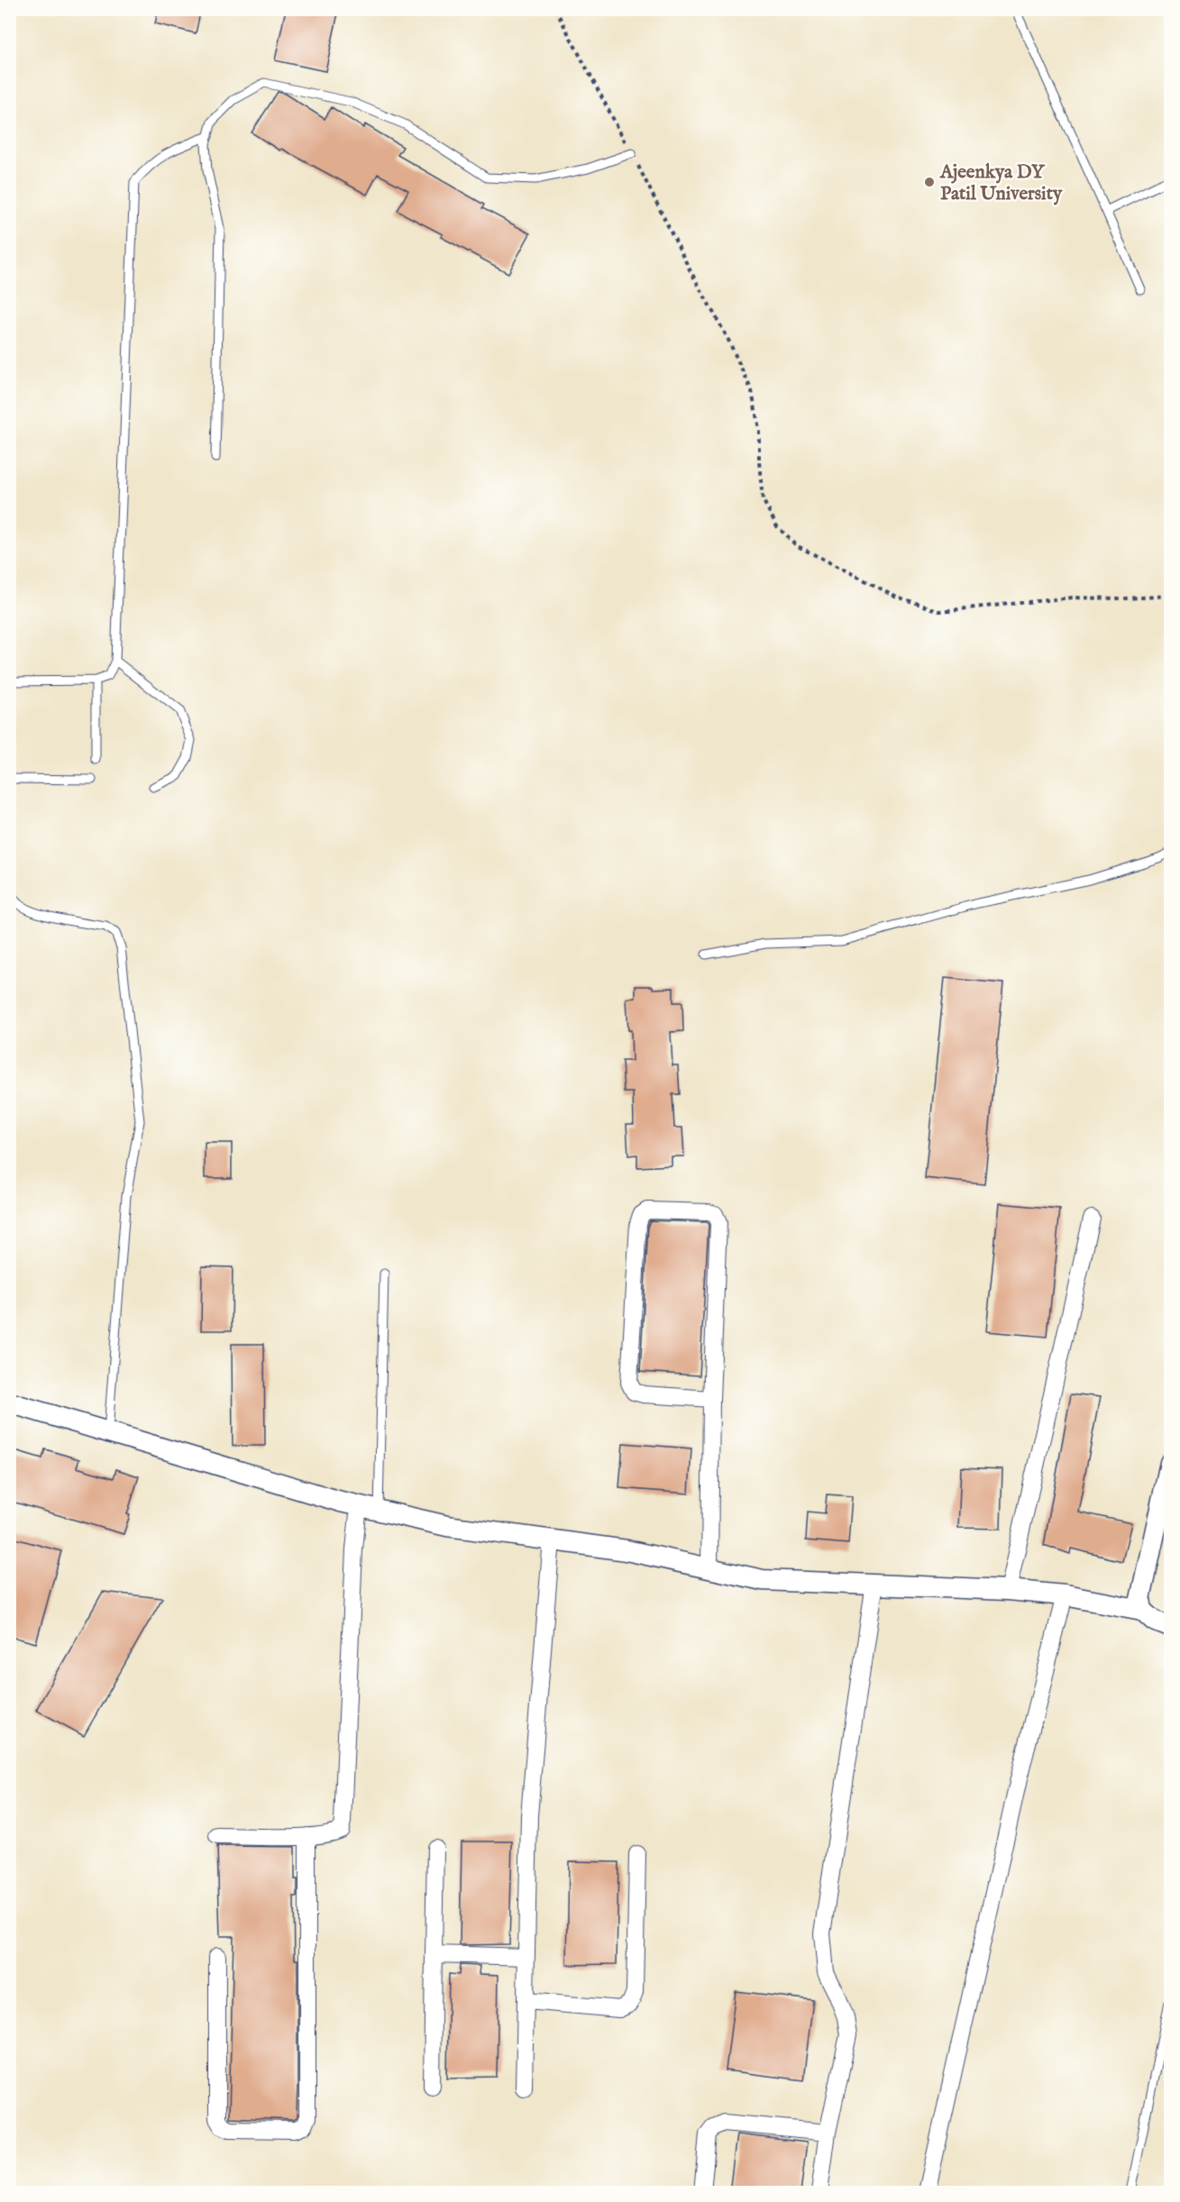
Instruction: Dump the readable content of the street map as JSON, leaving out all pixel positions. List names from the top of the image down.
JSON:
{
  "places": ["Ajeenkya DY Patil University"]
}
